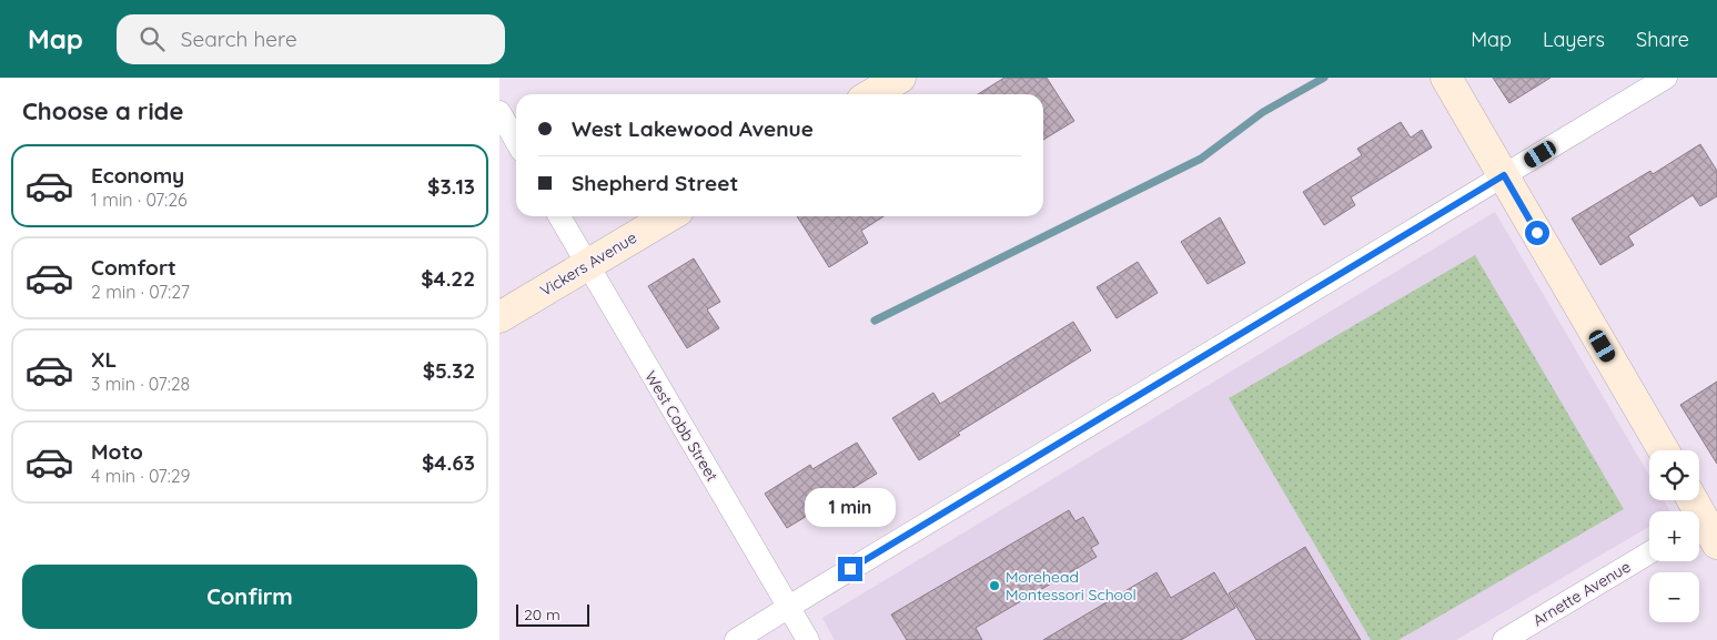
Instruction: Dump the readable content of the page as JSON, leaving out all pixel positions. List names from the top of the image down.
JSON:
{
  "streets": {
    "street": ["Vickers Avenue", "West Cobb Street", "Arnette Avenue"]
  },
  "crossings": [
    ["Vickers Avenue", "West Cobb Street"]
  ],
  "places": ["Morehead Montessori School"],
  "scale_bar": "20 m",
  "page": {
    "header": "Map",
    "search": "Search here",
    "nav": ["Map", "Layers", "Share"],
    "heading": "Choose a ride",
    "banner": ["West Lakewood Avenue", "Shepherd Street"],
    "list": [
      {
        "name": "Economy",
        "note": "1 min · 07:26",
        "value": "$3.13"
      },
      {
        "name": "Comfort",
        "note": "2 min · 07:27",
        "value": "$4.22"
      },
      {
        "name": "XL",
        "note": "3 min · 07:28",
        "value": "$5.32"
      },
      {
        "name": "Moto",
        "note": "4 min · 07:29",
        "value": "$4.63"
      }
    ],
    "map_buttons": ["+", "−"],
    "bubble": "1 min",
    "buttons": "Confirm",
    "scale": "20 m"
  }
}
